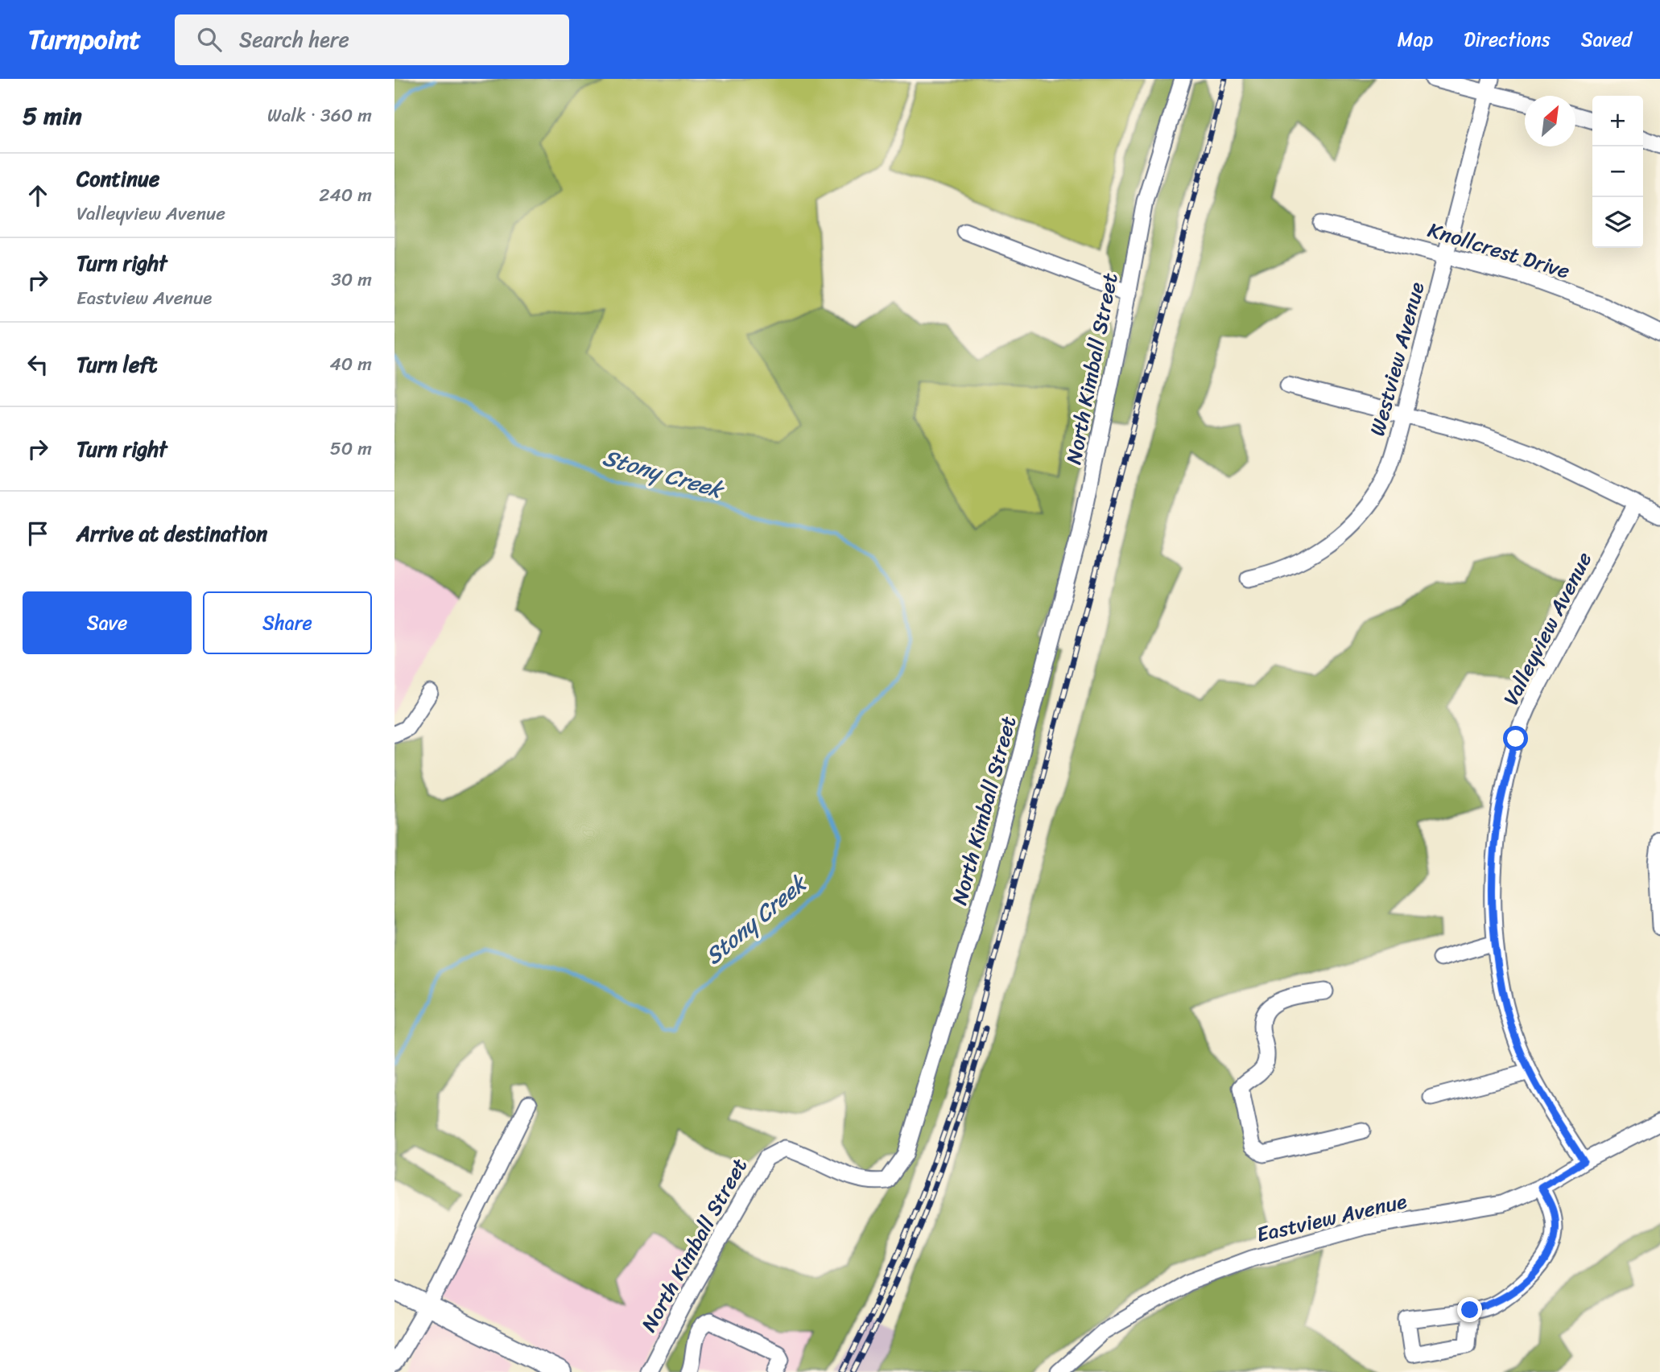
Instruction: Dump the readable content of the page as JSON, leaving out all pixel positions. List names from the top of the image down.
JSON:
{
  "streets": {
    "street": [
      "Knollcrest Drive",
      "Westview Avenue",
      "North Kimball Street",
      "Valleyview Avenue",
      "Eastview Avenue"
    ]
  },
  "crossings": [
    ["Knollcrest Drive", "Westview Avenue"],
    ["Valleyview Avenue", "Eastview Avenue"]
  ],
  "water": ["Stony Creek"],
  "north": "top right",
  "page": {
    "header": "Turnpoint",
    "search": "Search here",
    "nav": ["Map", "Directions", "Saved"],
    "heading": ["5 min", "Walk · 360 m"],
    "map_buttons": ["+", "−"],
    "list": [
      ["Continue", "Valleyview Avenue", "240 m"],
      ["Turn right", "Eastview Avenue", "30 m"],
      ["Turn left", "40 m"],
      ["Turn right", "50 m"],
      "Arrive at destination"
    ],
    "buttons": ["Save", "Share"]
  }
}
